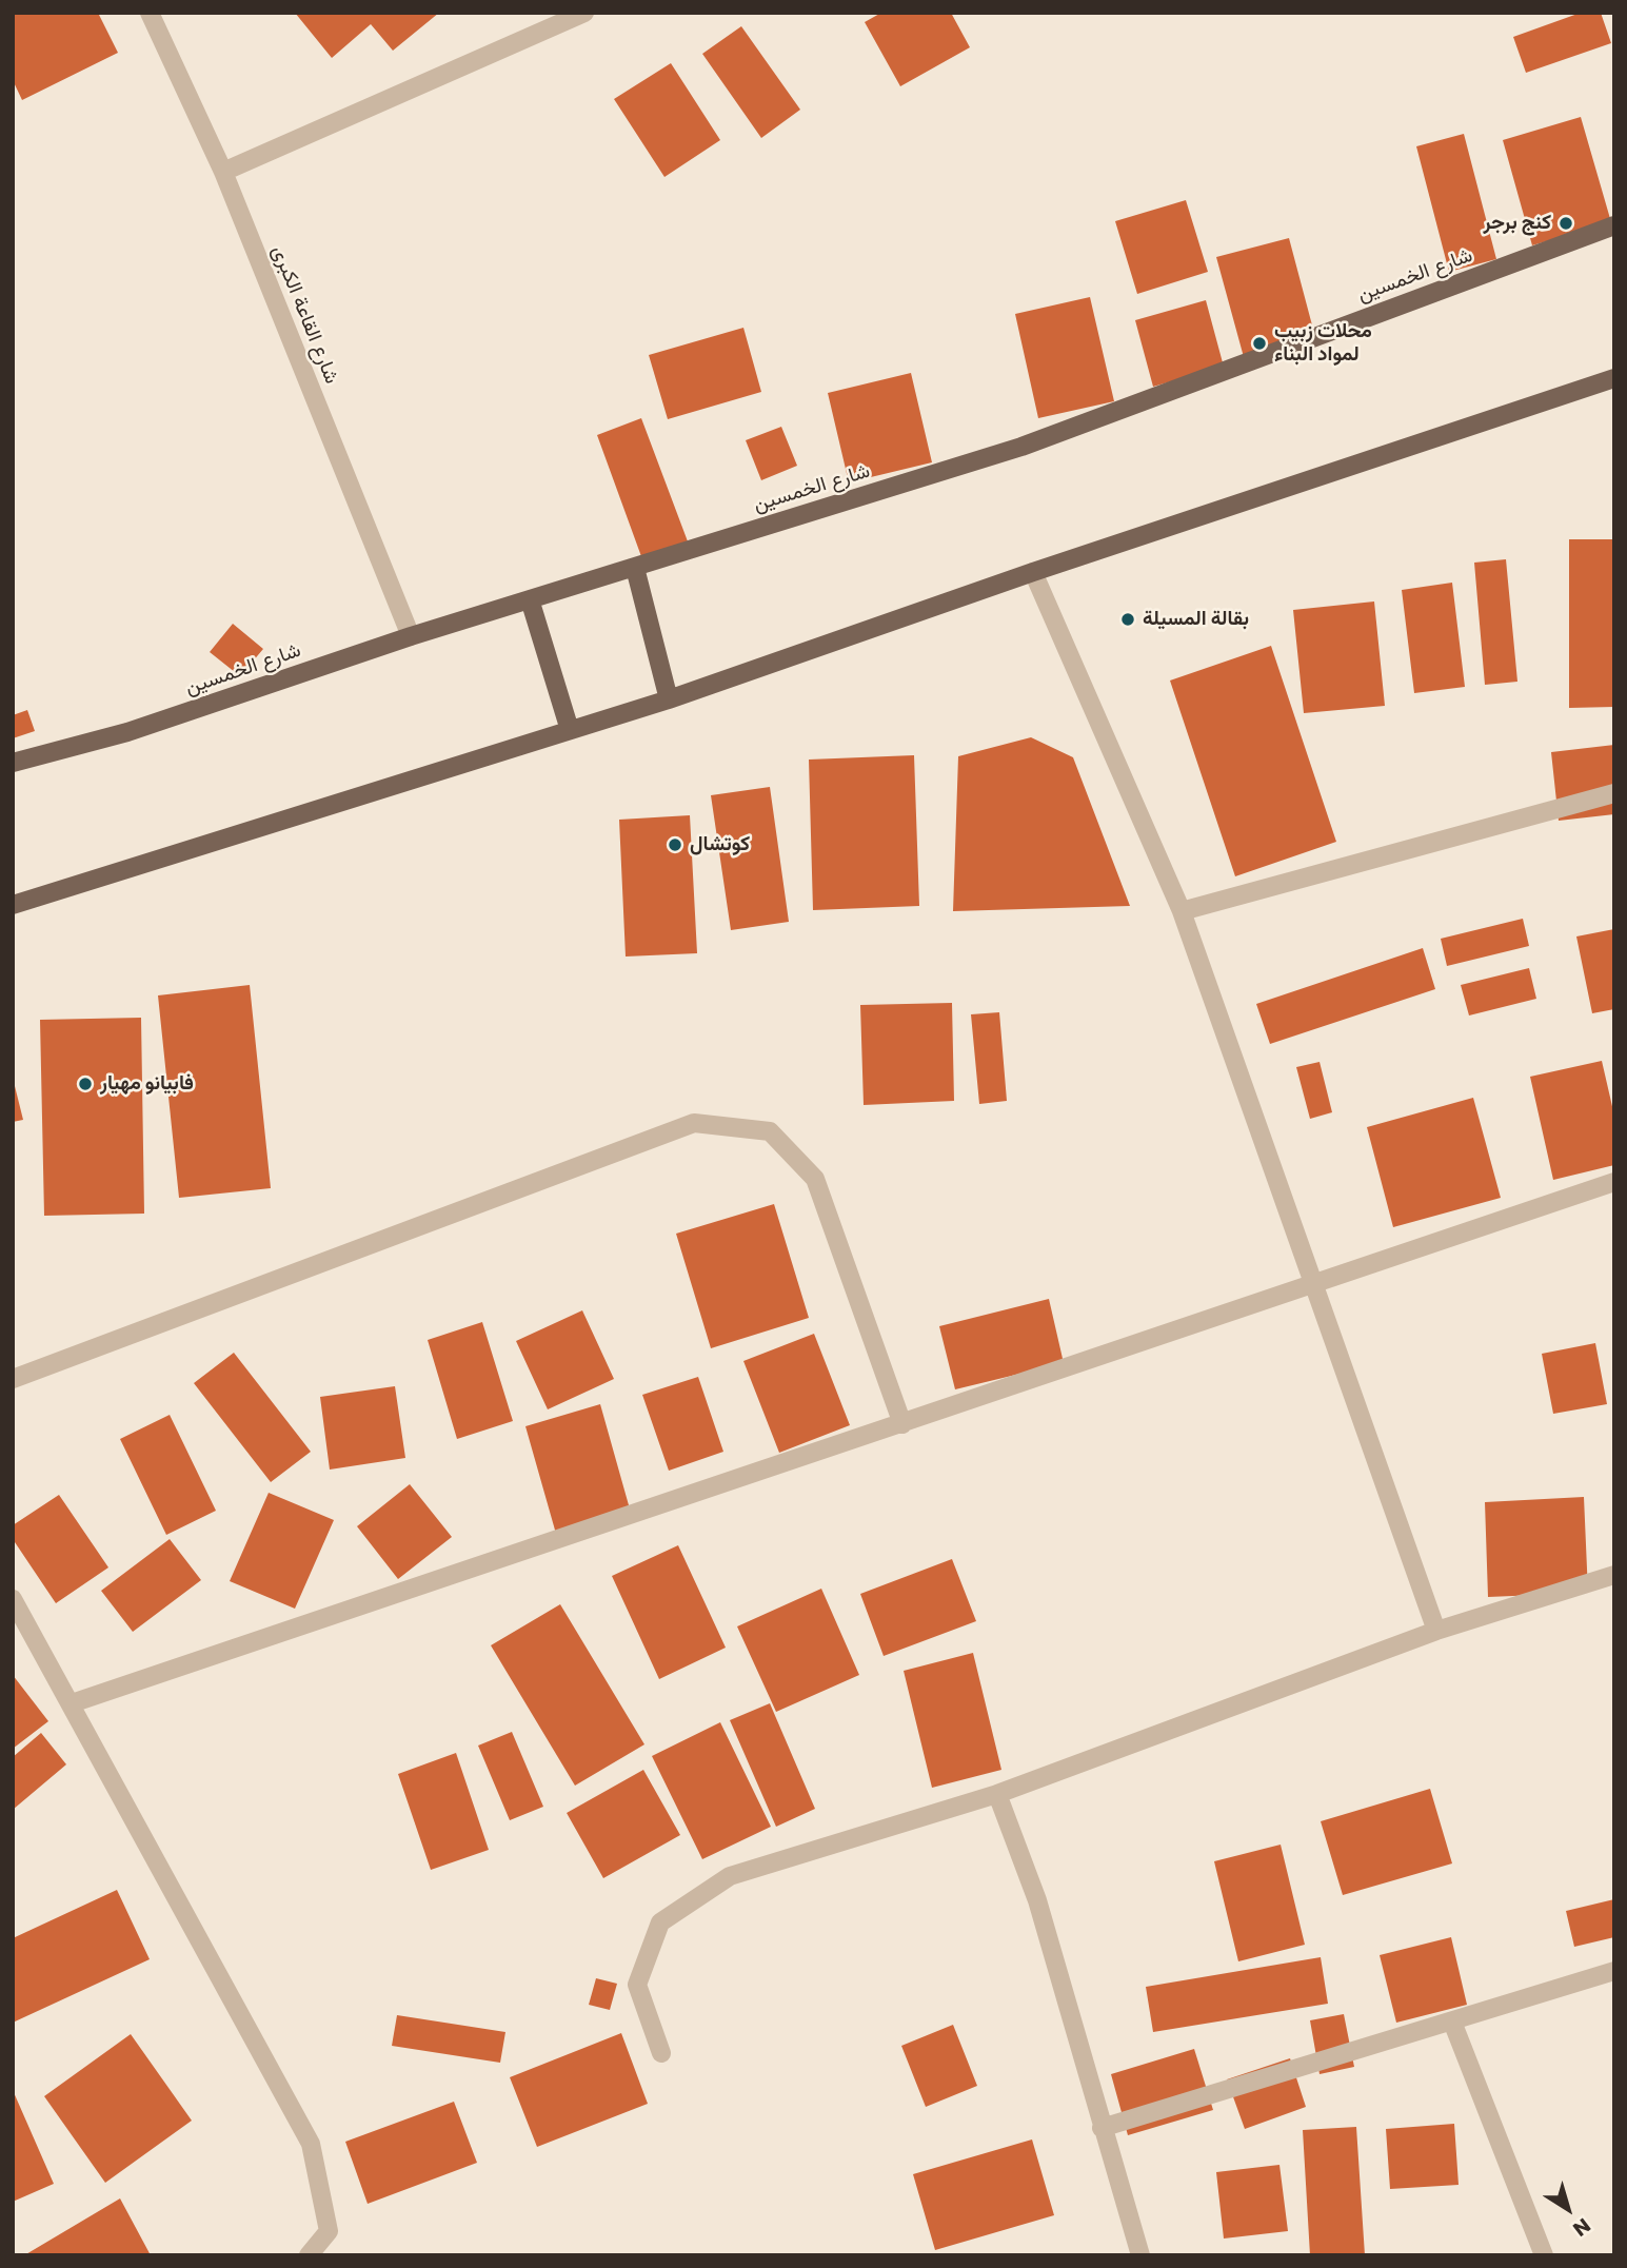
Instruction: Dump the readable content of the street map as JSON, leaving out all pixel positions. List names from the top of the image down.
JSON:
{
  "streets": {
    "main road": ["شارع الخمسين"],
    "street": ["شارع القاعة الكبرى"]
  },
  "crossings": [
    ["شارع الخمسين", "شارع القاعة الكبرى"]
  ],
  "places": [
    "كنج برجر",
    "محلات زبيب لمواد البناء",
    "بقالة المسيلة",
    "كوتشال",
    "فابيانو مهيار"
  ],
  "north": "bottom right"
}
